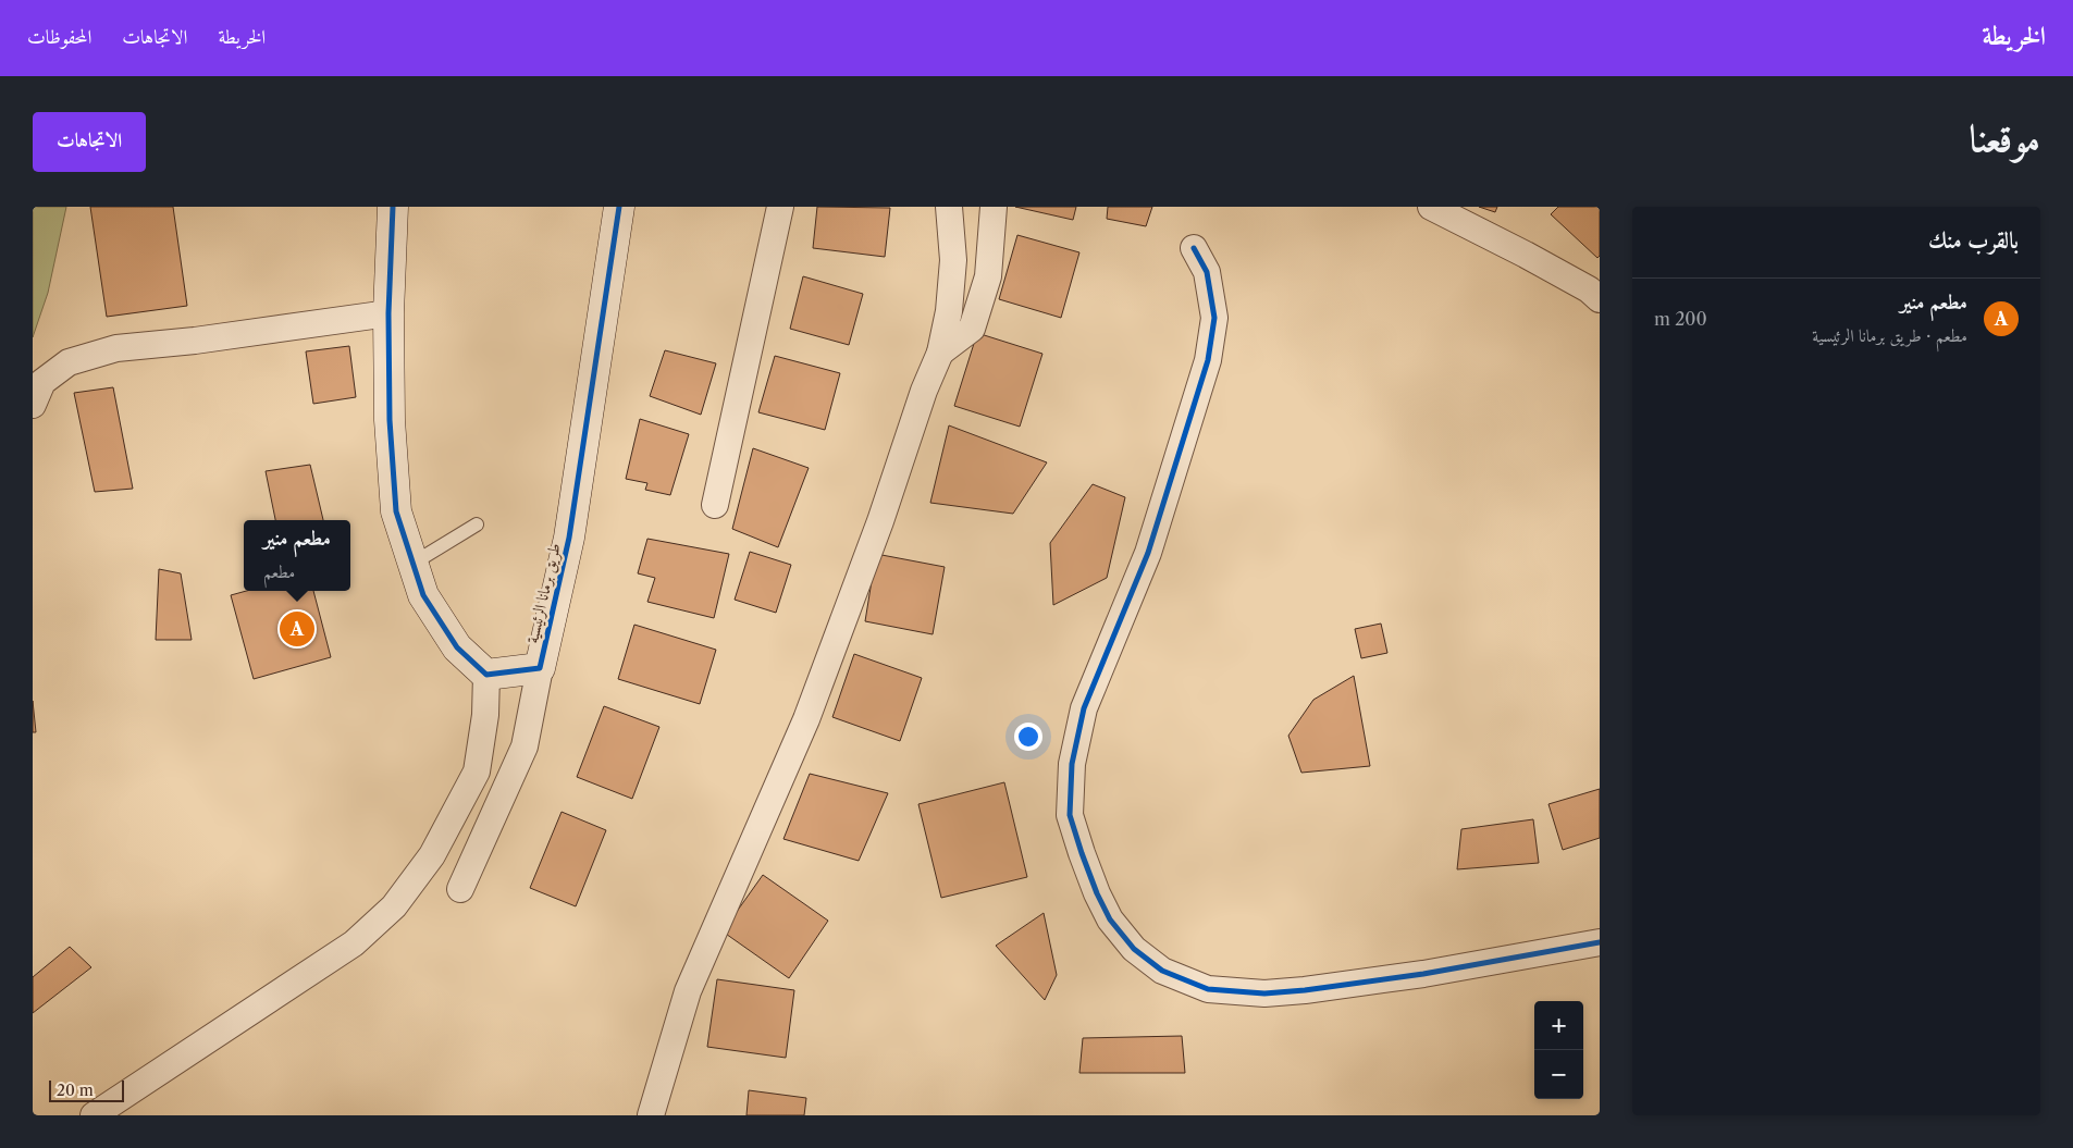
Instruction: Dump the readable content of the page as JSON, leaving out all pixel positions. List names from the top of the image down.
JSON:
{
  "streets": {
    "street": ["طريق برمانا الرئيسية"]
  },
  "scale_bar": "20 m",
  "page": {
    "header": "الخريطة",
    "nav": ["الخريطة", "الاتجاهات", "المحفوظات"],
    "title": "موقعنا",
    "buttons": "الاتجاهات",
    "heading": "بالقرب منك",
    "list": [
      {
        "mark": "A",
        "name": "مطعم منير",
        "note": "مطعم · طريق برمانا الرئيسية",
        "value": "200 m"
      }
    ],
    "popup": ["مطعم منير", "مطعم"],
    "pins": "A",
    "map_buttons": ["+", "−"],
    "scale": "20 m"
  }
}
